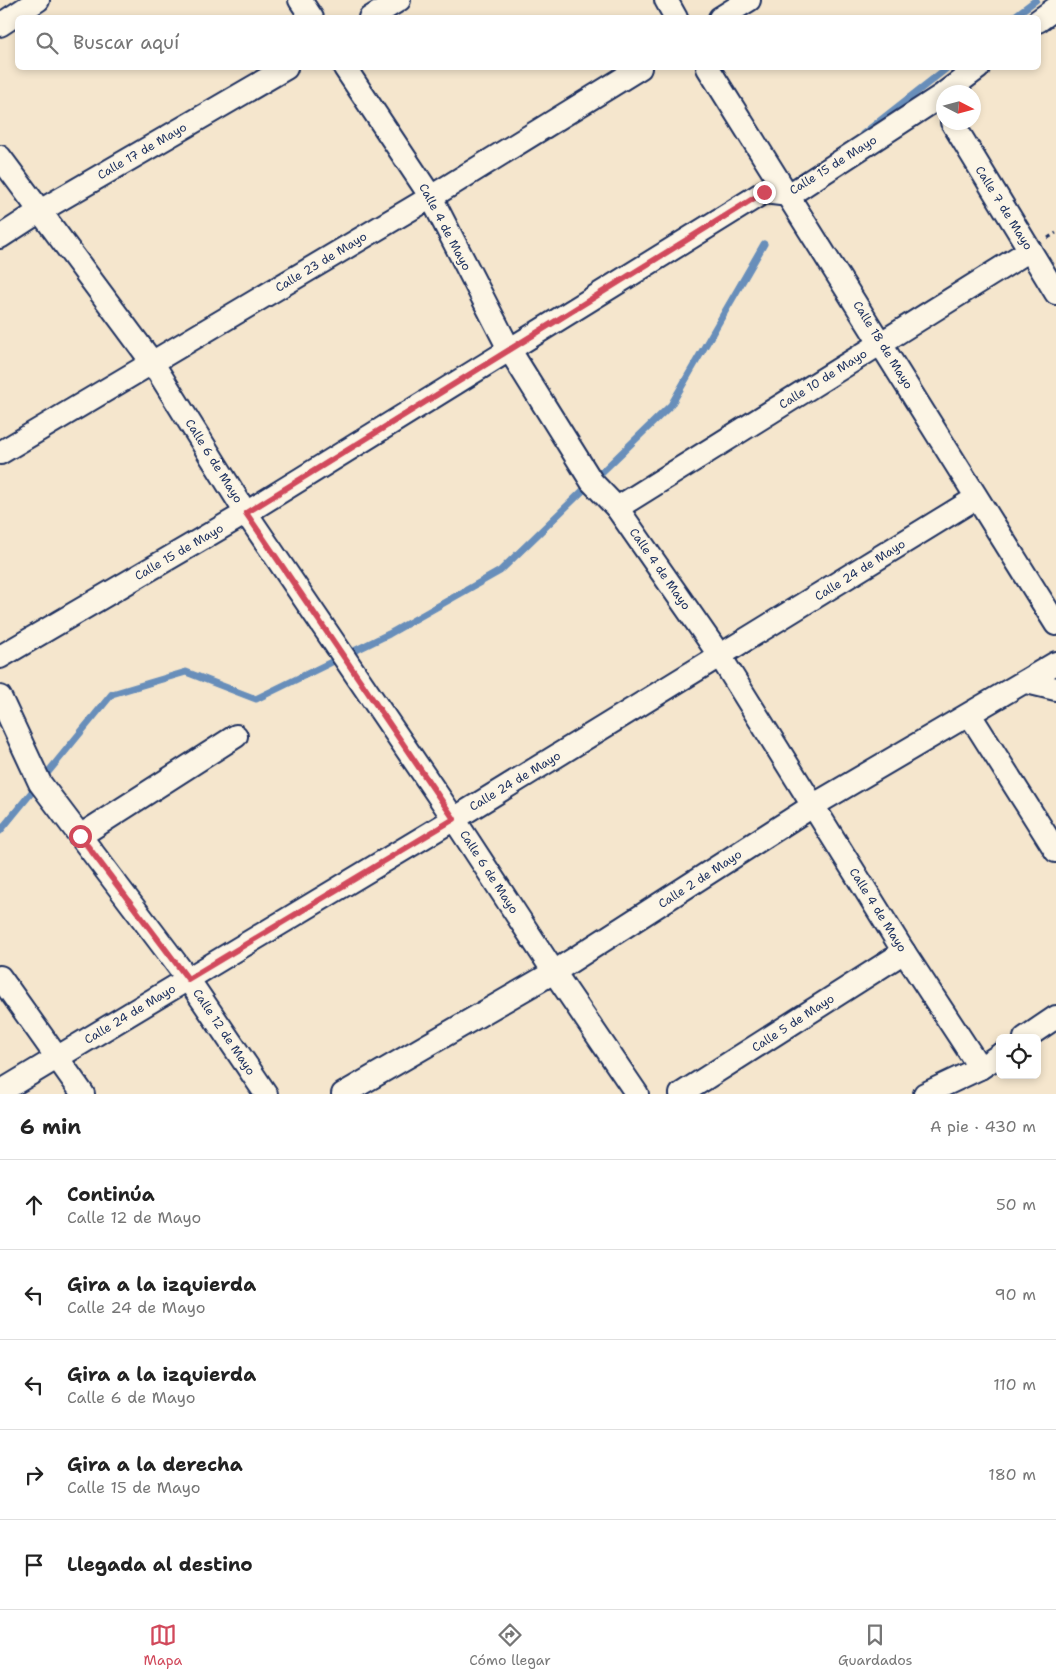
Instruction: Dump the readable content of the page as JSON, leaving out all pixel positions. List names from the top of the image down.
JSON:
{
  "streets": {
    "street": [
      "Calle 17 de Mayo",
      "Calle 15 de Mayo",
      "Calle 7 de Mayo",
      "Calle 4 de Mayo",
      "Calle 23 de Mayo",
      "Calle 18 de Mayo",
      "Calle 10 de Mayo",
      "Calle 6 de Mayo",
      "Calle 24 de Mayo",
      "Calle 2 de Mayo",
      "Calle 5 de Mayo",
      "Calle 12 de Mayo"
    ]
  },
  "crossings": [
    ["Calle 17 de Mayo", "Calle 6 de Mayo"],
    ["Calle 15 de Mayo", "Calle 4 de Mayo"],
    ["Calle 15 de Mayo", "Calle 18 de Mayo"],
    ["Calle 15 de Mayo", "Calle 6 de Mayo"],
    ["Calle 7 de Mayo", "Calle 10 de Mayo"],
    ["Calle 4 de Mayo", "Calle 23 de Mayo"],
    ["Calle 4 de Mayo", "Calle 10 de Mayo"],
    ["Calle 4 de Mayo", "Calle 24 de Mayo"],
    ["Calle 4 de Mayo", "Calle 2 de Mayo"],
    ["Calle 4 de Mayo", "Calle 5 de Mayo"],
    ["Calle 23 de Mayo", "Calle 6 de Mayo"],
    ["Calle 18 de Mayo", "Calle 10 de Mayo"],
    ["Calle 18 de Mayo", "Calle 24 de Mayo"],
    ["Calle 6 de Mayo", "Calle 24 de Mayo"],
    ["Calle 6 de Mayo", "Calle 2 de Mayo"],
    ["Calle 24 de Mayo", "Calle 12 de Mayo"]
  ],
  "north": "right",
  "page": {
    "search": "Buscar aquí",
    "heading": ["6 min", "A pie · 430 m"],
    "list": [
      ["Continúa", "Calle 12 de Mayo", "50 m"],
      ["Gira a la izquierda", "Calle 24 de Mayo", "90 m"],
      ["Gira a la izquierda", "Calle 6 de Mayo", "110 m"],
      ["Gira a la derecha", "Calle 15 de Mayo", "180 m"],
      "Llegada al destino"
    ],
    "nav": ["Mapa", "Cómo llegar", "Guardados"]
  }
}
